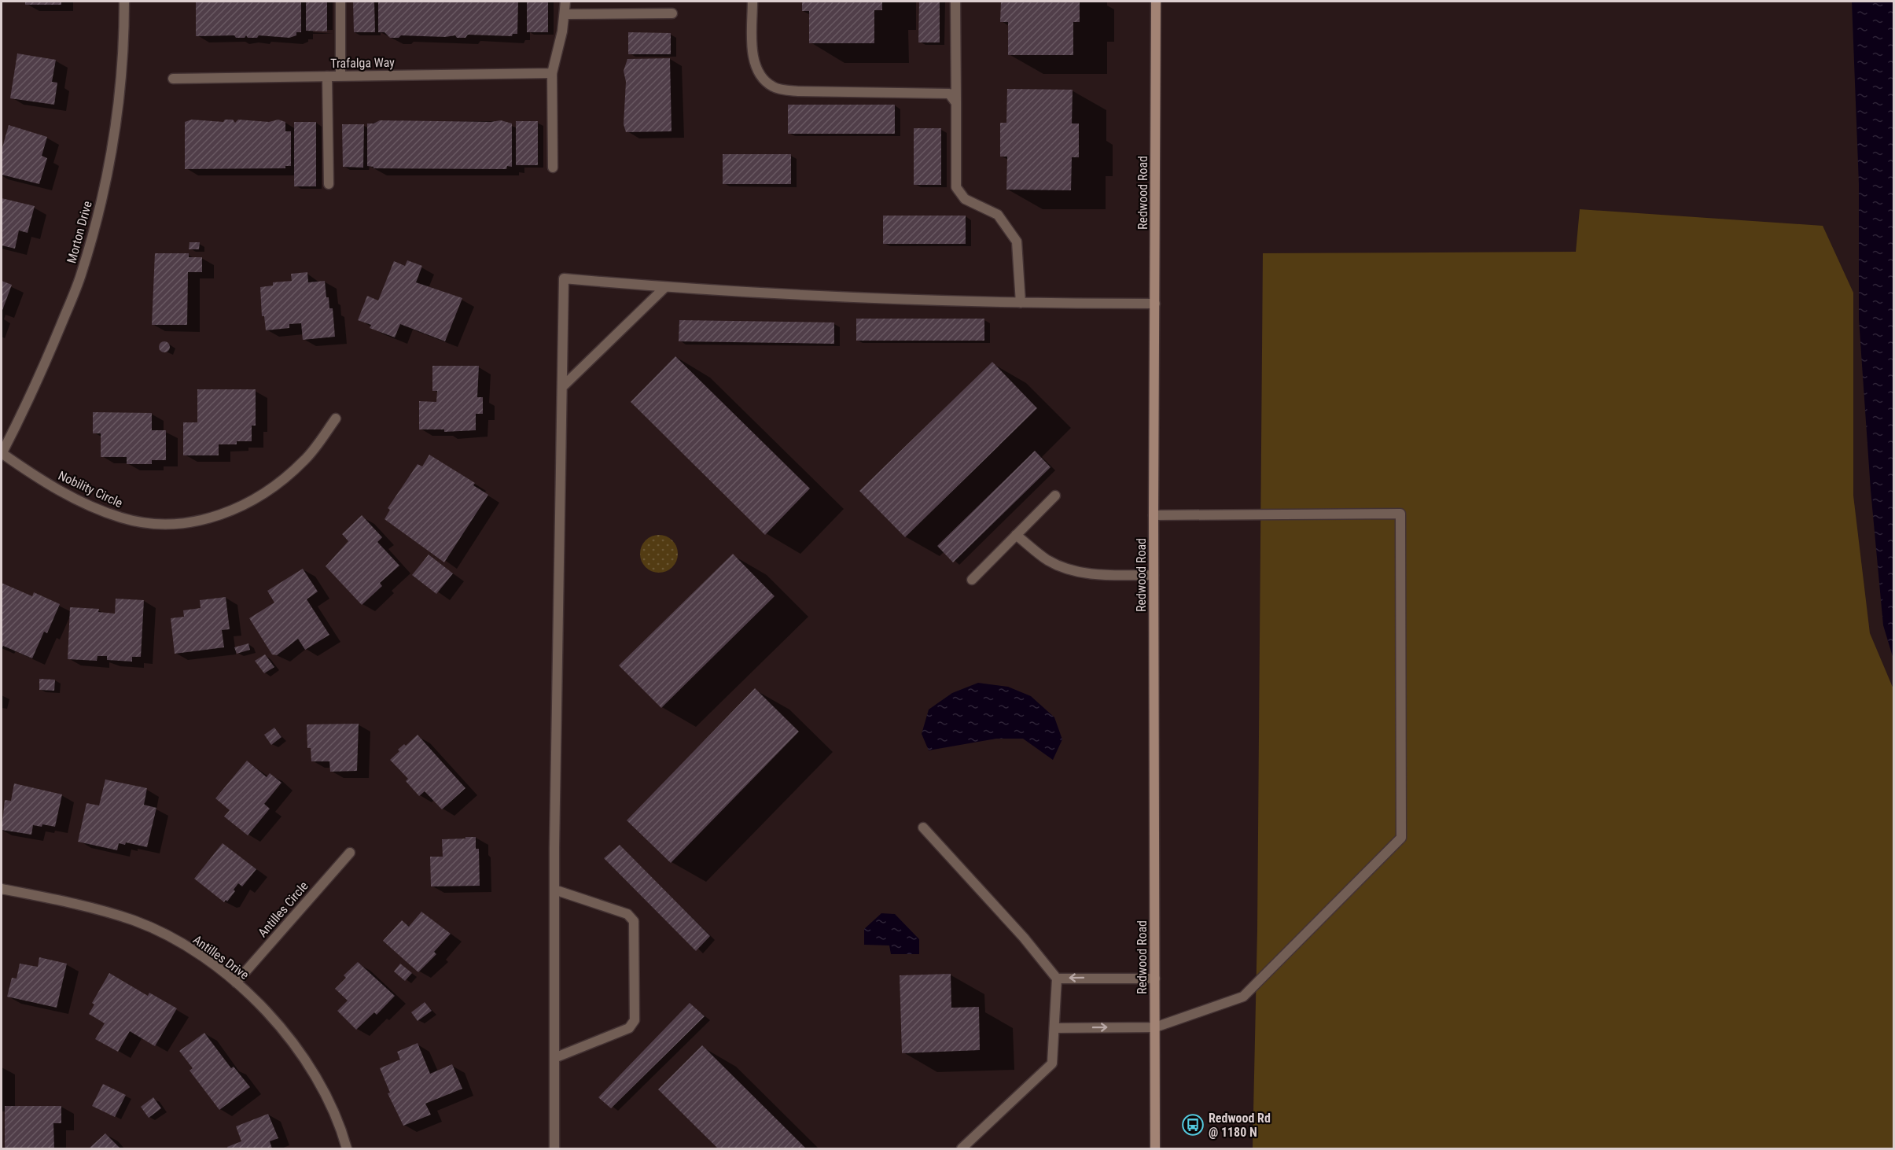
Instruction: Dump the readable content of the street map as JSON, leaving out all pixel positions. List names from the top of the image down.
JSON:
{
  "streets": {
    "main road": ["Redwood Road"],
    "street": [
      "Trafalga Way",
      "Morton Drive",
      "Nobility Circle",
      "Antilles Circle",
      "Antilles Drive"
    ]
  },
  "crossings": [
    ["Morton Drive", "Nobility Circle"],
    ["Antilles Circle", "Antilles Drive"]
  ],
  "places": {
    "bus stop": ["Redwood Rd @ 1180 N"]
  }
}
